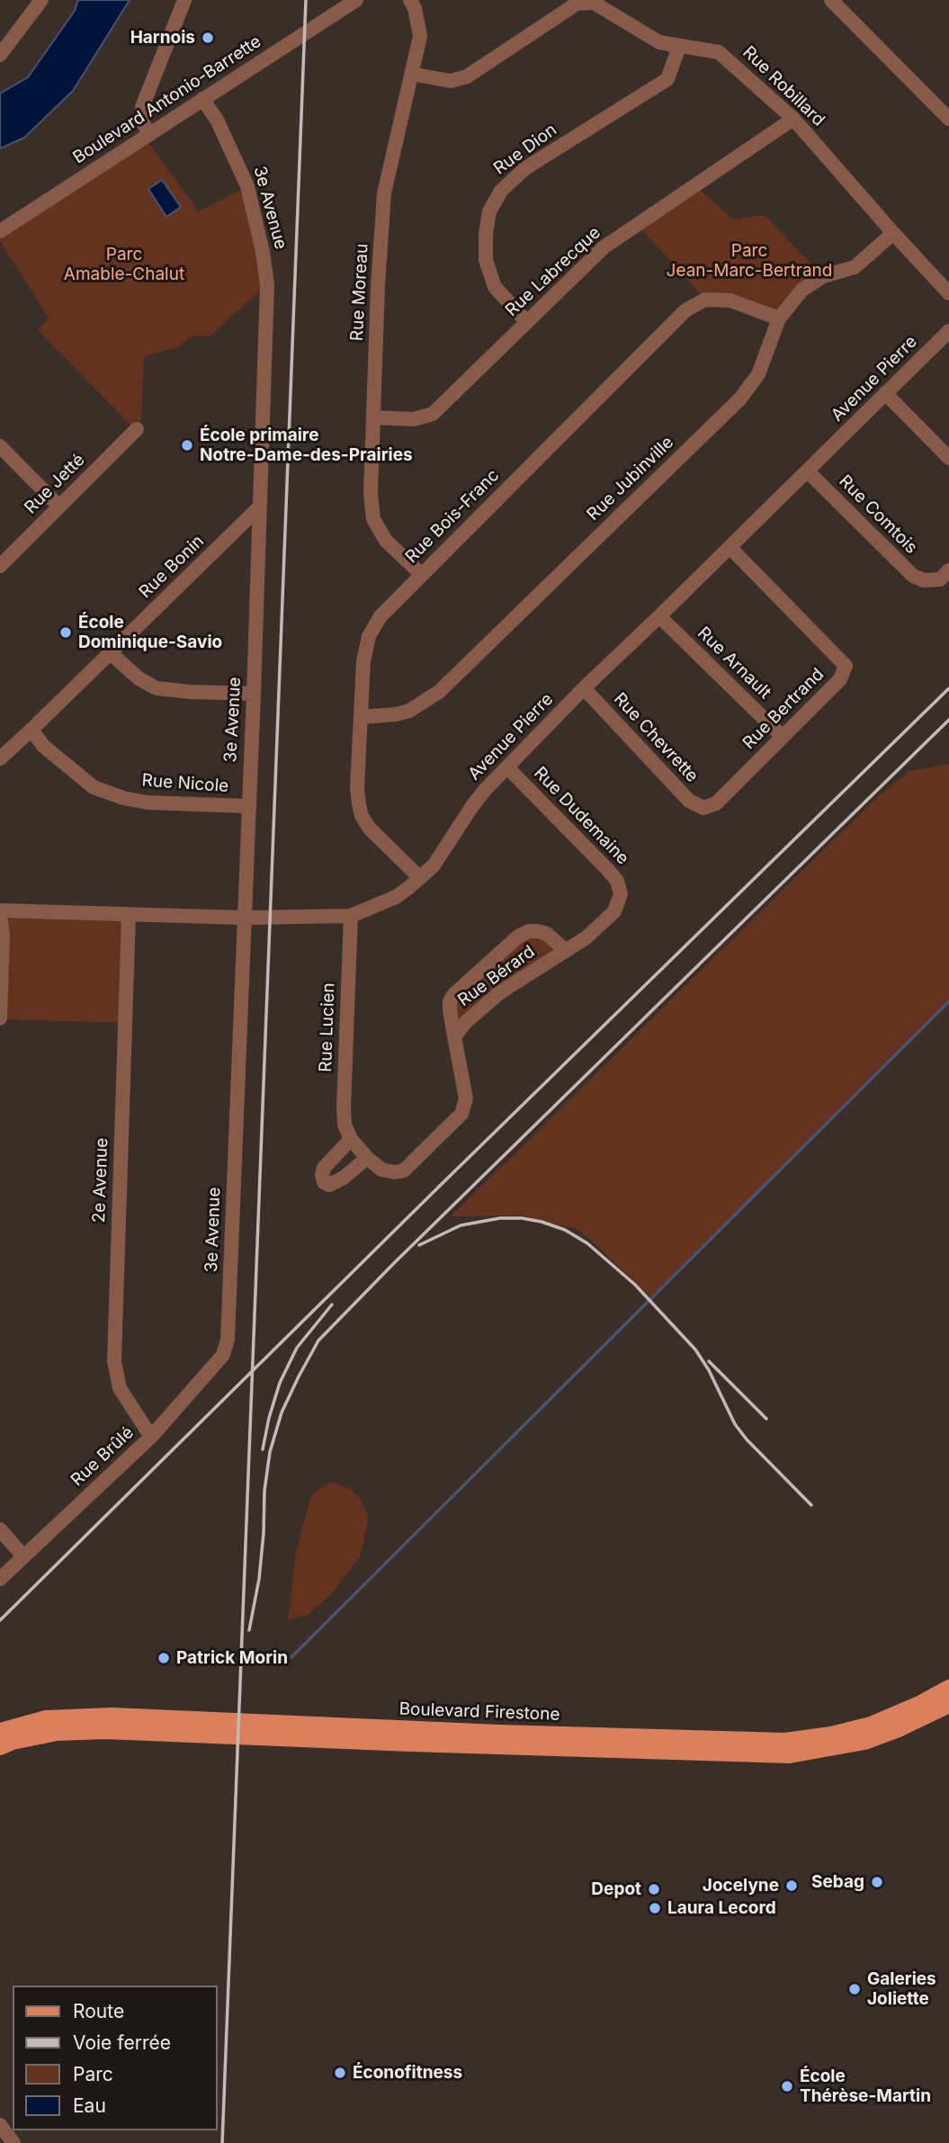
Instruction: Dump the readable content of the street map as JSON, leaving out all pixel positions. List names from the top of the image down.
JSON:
{
  "streets": {
    "main road": ["Boulevard Firestone"],
    "street": [
      "Rue Robillard",
      "Boulevard Antonio-Barrette",
      "Rue Dion",
      "3e Avenue",
      "Rue Labrecque",
      "Rue Moreau",
      "Avenue Pierre",
      "Rue Jubinville",
      "Rue Jetté",
      "Rue Comtois",
      "Rue Bois-Franc",
      "Rue Bonin",
      "Rue Arnault",
      "Rue Bertrand",
      "Rue Chevrette",
      "Rue Nicole",
      "Rue Dudemaine",
      "Rue Bérard",
      "Rue Lucien",
      "2e Avenue",
      "Rue Brûlé"
    ]
  },
  "crossings": [
    ["Rue Robillard", "Rue Dion"],
    ["Rue Robillard", "Rue Labrecque"],
    ["Rue Robillard", "Rue Moreau"],
    ["Rue Robillard", "Rue Jubinville"],
    ["Boulevard Antonio-Barrette", "3e Avenue"],
    ["Rue Dion", "Rue Labrecque"],
    ["3e Avenue", "Avenue Pierre"],
    ["3e Avenue", "Rue Bonin"],
    ["3e Avenue", "Rue Nicole"],
    ["3e Avenue", "Rue Brûlé"],
    ["Rue Labrecque", "Rue Moreau"],
    ["Rue Moreau", "Rue Bois-Franc"],
    ["Avenue Pierre", "Rue Comtois"],
    ["Avenue Pierre", "Rue Bois-Franc"],
    ["Avenue Pierre", "Rue Arnault"],
    ["Avenue Pierre", "Rue Bertrand"],
    ["Avenue Pierre", "Rue Chevrette"],
    ["Avenue Pierre", "Rue Dudemaine"],
    ["Avenue Pierre", "Rue Lucien"],
    ["Avenue Pierre", "2e Avenue"],
    ["Rue Jubinville", "Rue Bois-Franc"],
    ["Rue Bonin", "Rue Nicole"],
    ["Rue Arnault", "Rue Bertrand"],
    ["Rue Bertrand", "Rue Chevrette"],
    ["Rue Dudemaine", "Rue Bérard"],
    ["Rue Bérard", "Rue Lucien"],
    ["2e Avenue", "Rue Brûlé"]
  ],
  "parks": ["Parc Jean-Marc-Bertrand", "Parc Amable-Chalut"],
  "places": [
    "Harnois",
    "École primaire Notre-Dame-des-Prairies",
    "École Dominique-Savio",
    "Patrick Morin",
    "Sebag",
    "Jocelyne",
    "Depot",
    "Laura Lecord",
    "Galeries Joliette",
    "Éconofitness",
    "École Thérèse-Martin"
  ],
  "legend": [
    "Route",
    "Voie ferrée",
    "Parc",
    "Eau"
  ]
}
